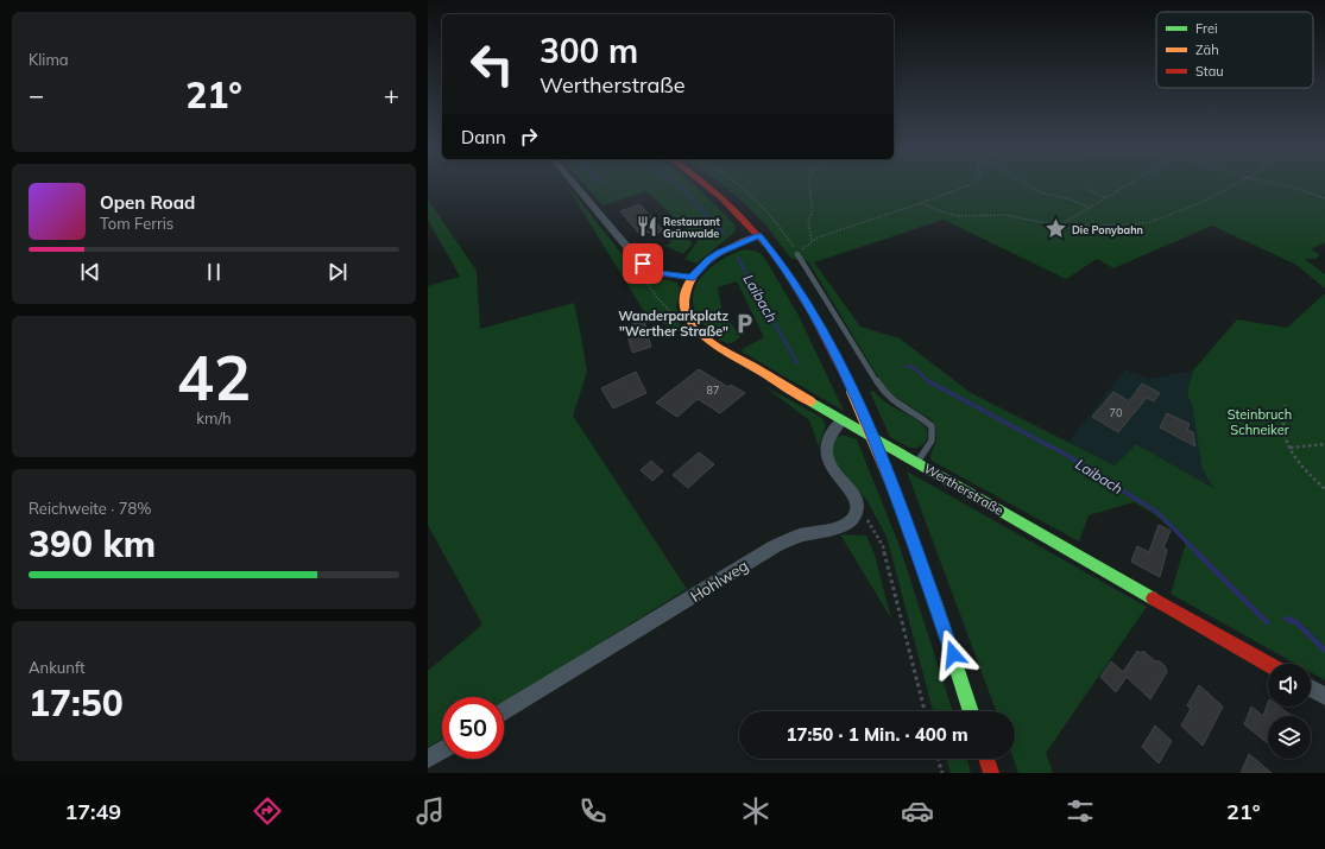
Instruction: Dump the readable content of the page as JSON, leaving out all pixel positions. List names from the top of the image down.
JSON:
{
  "streets": {
    "main road": ["Wertherstraße"],
    "street": ["Hohlweg"]
  },
  "water": ["Laibach"],
  "parks": ["Steinbruch Schneiker"],
  "places": {
    "restaurant": ["Restaurant Grünwalde"],
    "place": ["Die Ponybahn"],
    "parking": ["Wanderparkplatz \"Werther Straße\""]
  },
  "house_numbers": ["87", "70"],
  "legend": ["Frei", "Zäh", "Stau"],
  "page": {
    "tile": [
      "Klima",
      ["42", "km/h"],
      ["Reichweite · 78%", "390 km"],
      ["Ankunft", "17:50"]
    ],
    "turn": ["300 m", "Wertherstraße"],
    "heat": ["−", "21°", "+"],
    "then": "Dann",
    "song": ["Open Road", "Tom Ferris"],
    "limit": "50",
    "trip": "17:50 · 1 Min. · 400 m",
    "tabs": ["17:49", "21°"]
  }
}
